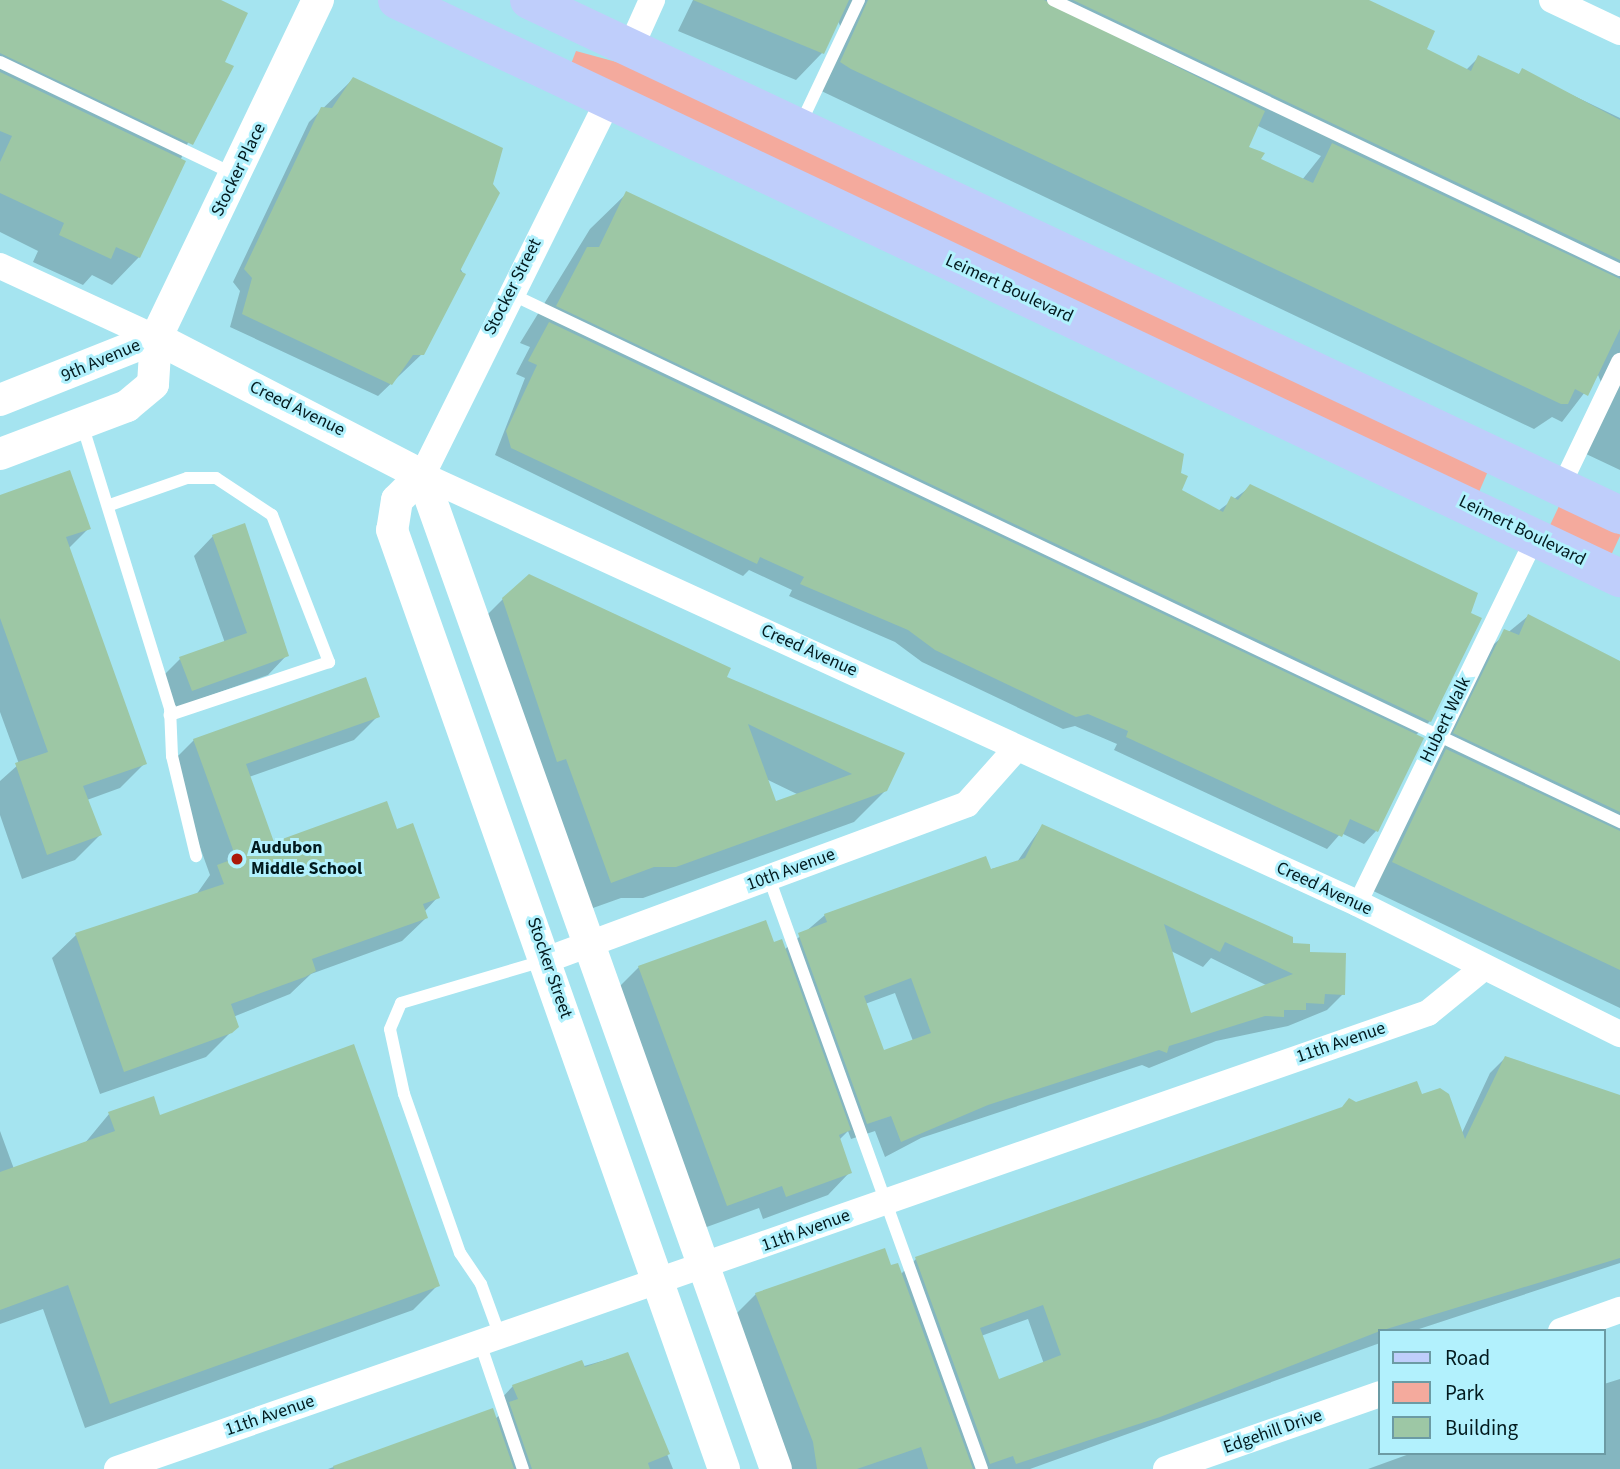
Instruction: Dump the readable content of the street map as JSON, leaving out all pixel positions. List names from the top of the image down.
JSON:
{
  "streets": {
    "main road": ["Leimert Boulevard"],
    "street": [
      "Stocker Place",
      "Stocker Street",
      "9th Avenue",
      "Creed Avenue",
      "Hubert Walk",
      "10th Avenue",
      "11th Avenue",
      "Edgehill Drive"
    ]
  },
  "crossings": [
    ["Stocker Place", "9th Avenue"],
    ["Stocker Place", "Creed Avenue"],
    ["Stocker Street", "Leimert Boulevard"],
    ["Stocker Street", "Creed Avenue"],
    ["Stocker Street", "10th Avenue"],
    ["Stocker Street", "11th Avenue"],
    ["Leimert Boulevard", "Hubert Walk"],
    ["9th Avenue", "Creed Avenue"],
    ["Creed Avenue", "Hubert Walk"],
    ["Creed Avenue", "10th Avenue"],
    ["Creed Avenue", "11th Avenue"]
  ],
  "places": ["Audubon Middle School"],
  "legend": ["Road", "Park", "Building"]
}
